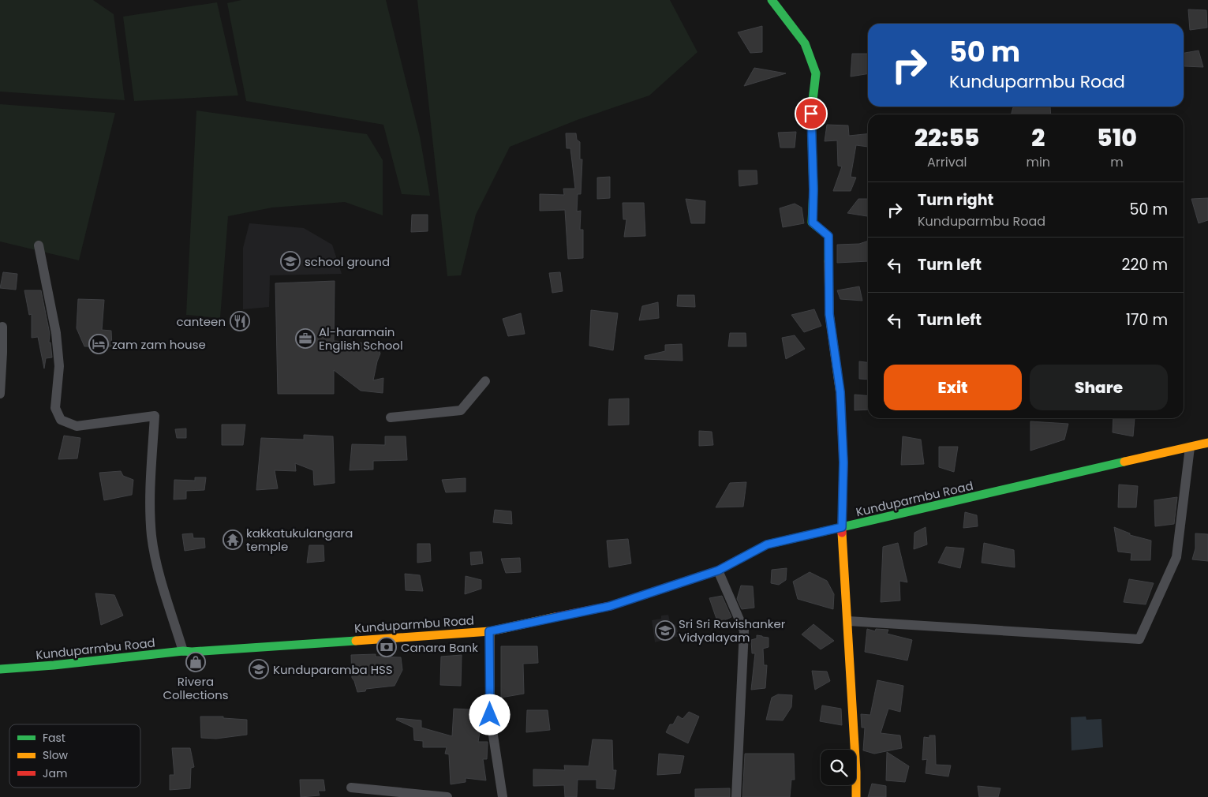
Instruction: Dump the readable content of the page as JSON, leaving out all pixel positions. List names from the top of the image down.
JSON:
{
  "streets": {
    "main road": ["Kunduparmbu Road"]
  },
  "places": {
    "school or university": ["school ground", "Sri Sri Ravishanker Vidyalayam", "Kunduparamba HSS"],
    "restaurant": ["canteen"],
    "office": ["Al-haramain English School"],
    "hotel": ["zam zam house"],
    "temple": ["kakkatukulangara temple"],
    "bank": ["Canara Bank"],
    "shop": ["Rivera Collections"]
  },
  "legend": ["Fast", "Slow", "Jam"],
  "page": {
    "turn": ["50 m", "Kunduparmbu Road"],
    "eta": [
      "22:55",
      "Arrival",
      "2",
      "min",
      "510",
      "m"
    ],
    "list": [
      {
        "name": "Turn right",
        "note": "Kunduparmbu Road",
        "value": "50 m"
      },
      {
        "name": "Turn left",
        "value": "220 m"
      },
      {
        "name": "Turn left",
        "value": "170 m"
      }
    ],
    "buttons": ["Exit", "Share"]
  }
}
